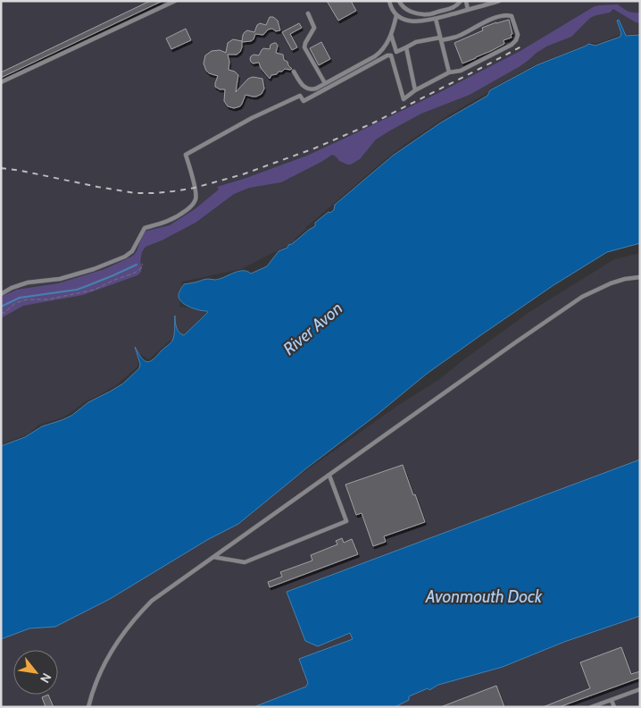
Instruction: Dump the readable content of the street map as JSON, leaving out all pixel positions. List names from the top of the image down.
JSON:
{
  "water": ["River Avon", "Avonmouth Dock"],
  "north": "bottom right"
}
